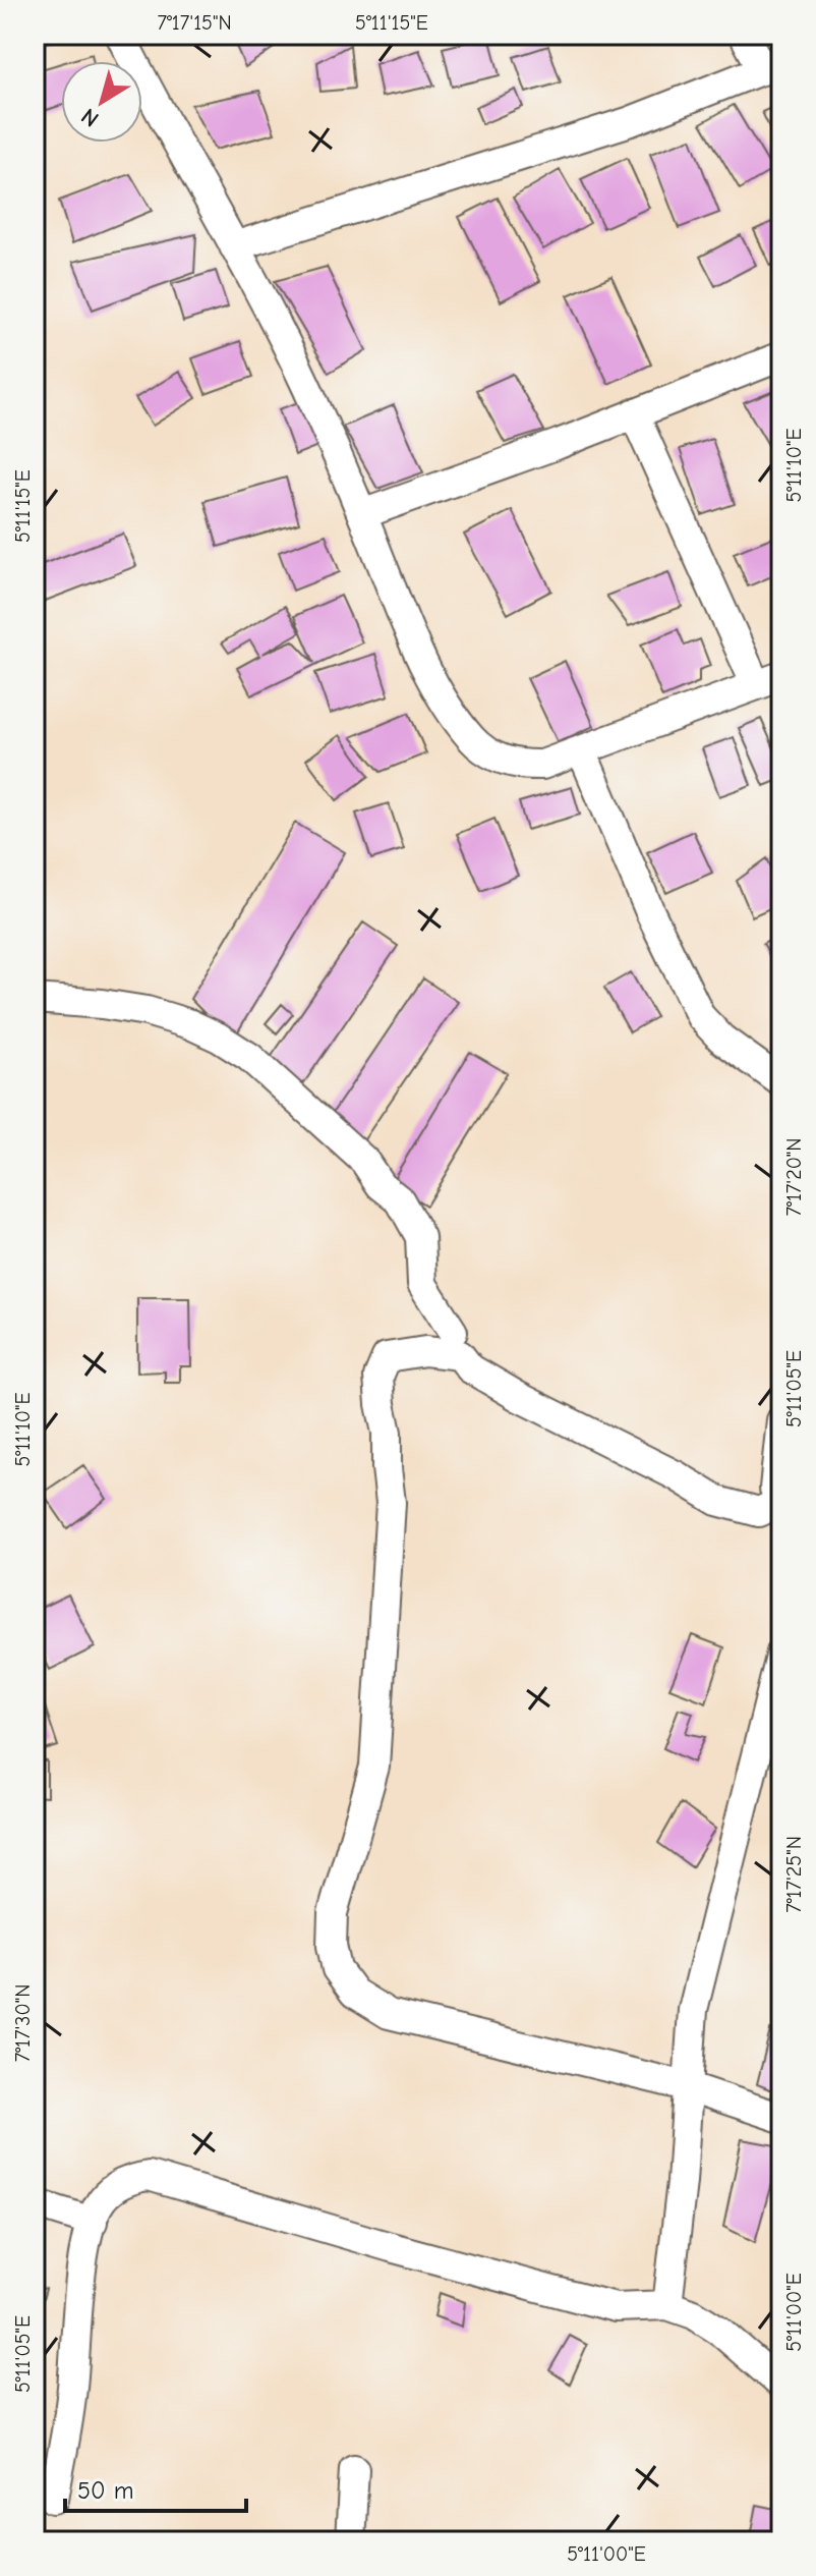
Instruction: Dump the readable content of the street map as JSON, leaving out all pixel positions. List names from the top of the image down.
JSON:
{
  "scale_bar": "50 m",
  "north": "bottom left",
  "coordinates": [
    "7°17'15\"N",
    "5°11'15\"E",
    "5°11'10\"E",
    "7°17'20\"N",
    "5°11'05\"E",
    "7°17'25\"N",
    "7°17'30\"N",
    "5°11'00\"E"
  ]
}
